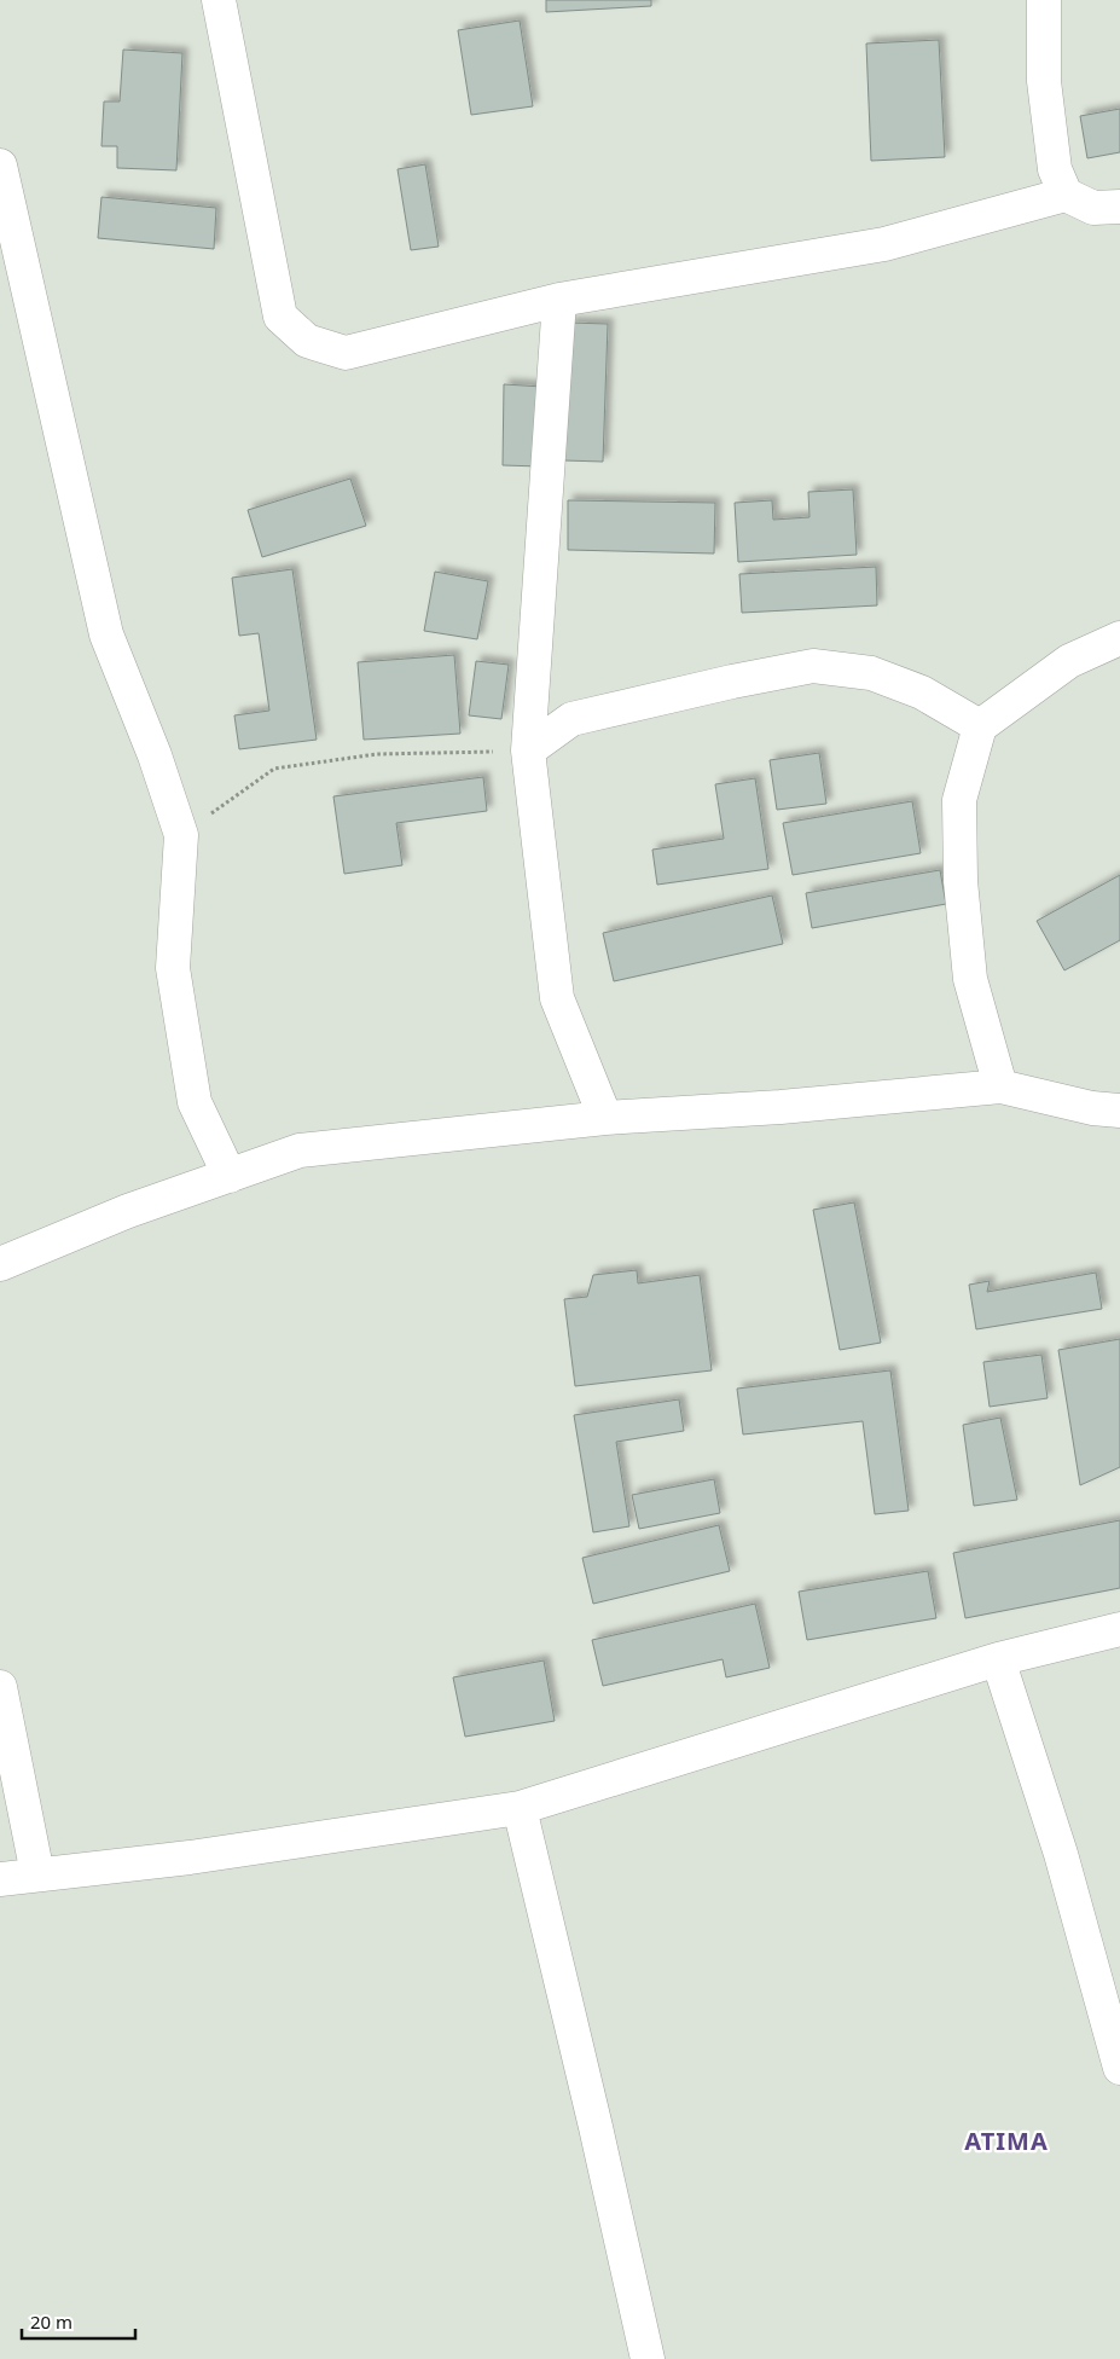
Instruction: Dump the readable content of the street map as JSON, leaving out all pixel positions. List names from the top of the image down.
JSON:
{
  "districts": ["ATIMA"],
  "scale_bar": "20 m"
}
